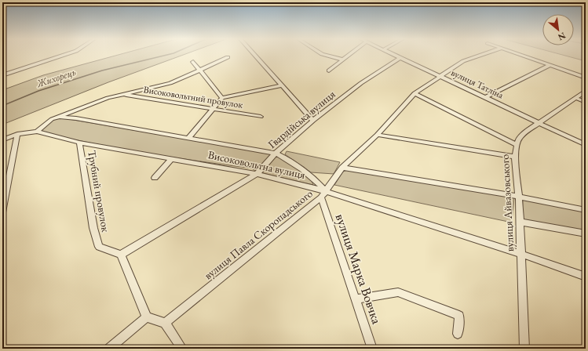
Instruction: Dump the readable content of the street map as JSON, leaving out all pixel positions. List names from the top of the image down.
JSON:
{
  "streets": {
    "street": [
      "вулиця Татліна",
      "Високовольтний провулок",
      "Гвардійська вулиця",
      "Високовольтна вулиця",
      "Трубний провулок",
      "вулиця Айвазовського",
      "вулиця Павла Скоропадського",
      "вулиця Марка Вовчка"
    ]
  },
  "crossings": [
    ["вулиця Татліна", "Гвардійська вулиця"],
    ["вулиця Татліна", "вулиця Айвазовського"],
    ["вулиця Татліна", "вулиця Павла Скоропадського"],
    ["Гвардійська вулиця", "Високовольтна вулиця"],
    ["Гвардійська вулиця", "Трубний провулок"],
    ["Високовольтна вулиця", "Трубний провулок"],
    ["Високовольтна вулиця", "вулиця Айвазовського"],
    ["Високовольтна вулиця", "вулиця Павла Скоропадського"],
    ["Високовольтна вулиця", "вулиця Марка Вовчка"],
    ["вулиця Павла Скоропадського", "вулиця Марка Вовчка"]
  ],
  "water": ["Жихорець"],
  "north": "bottom right"
}
